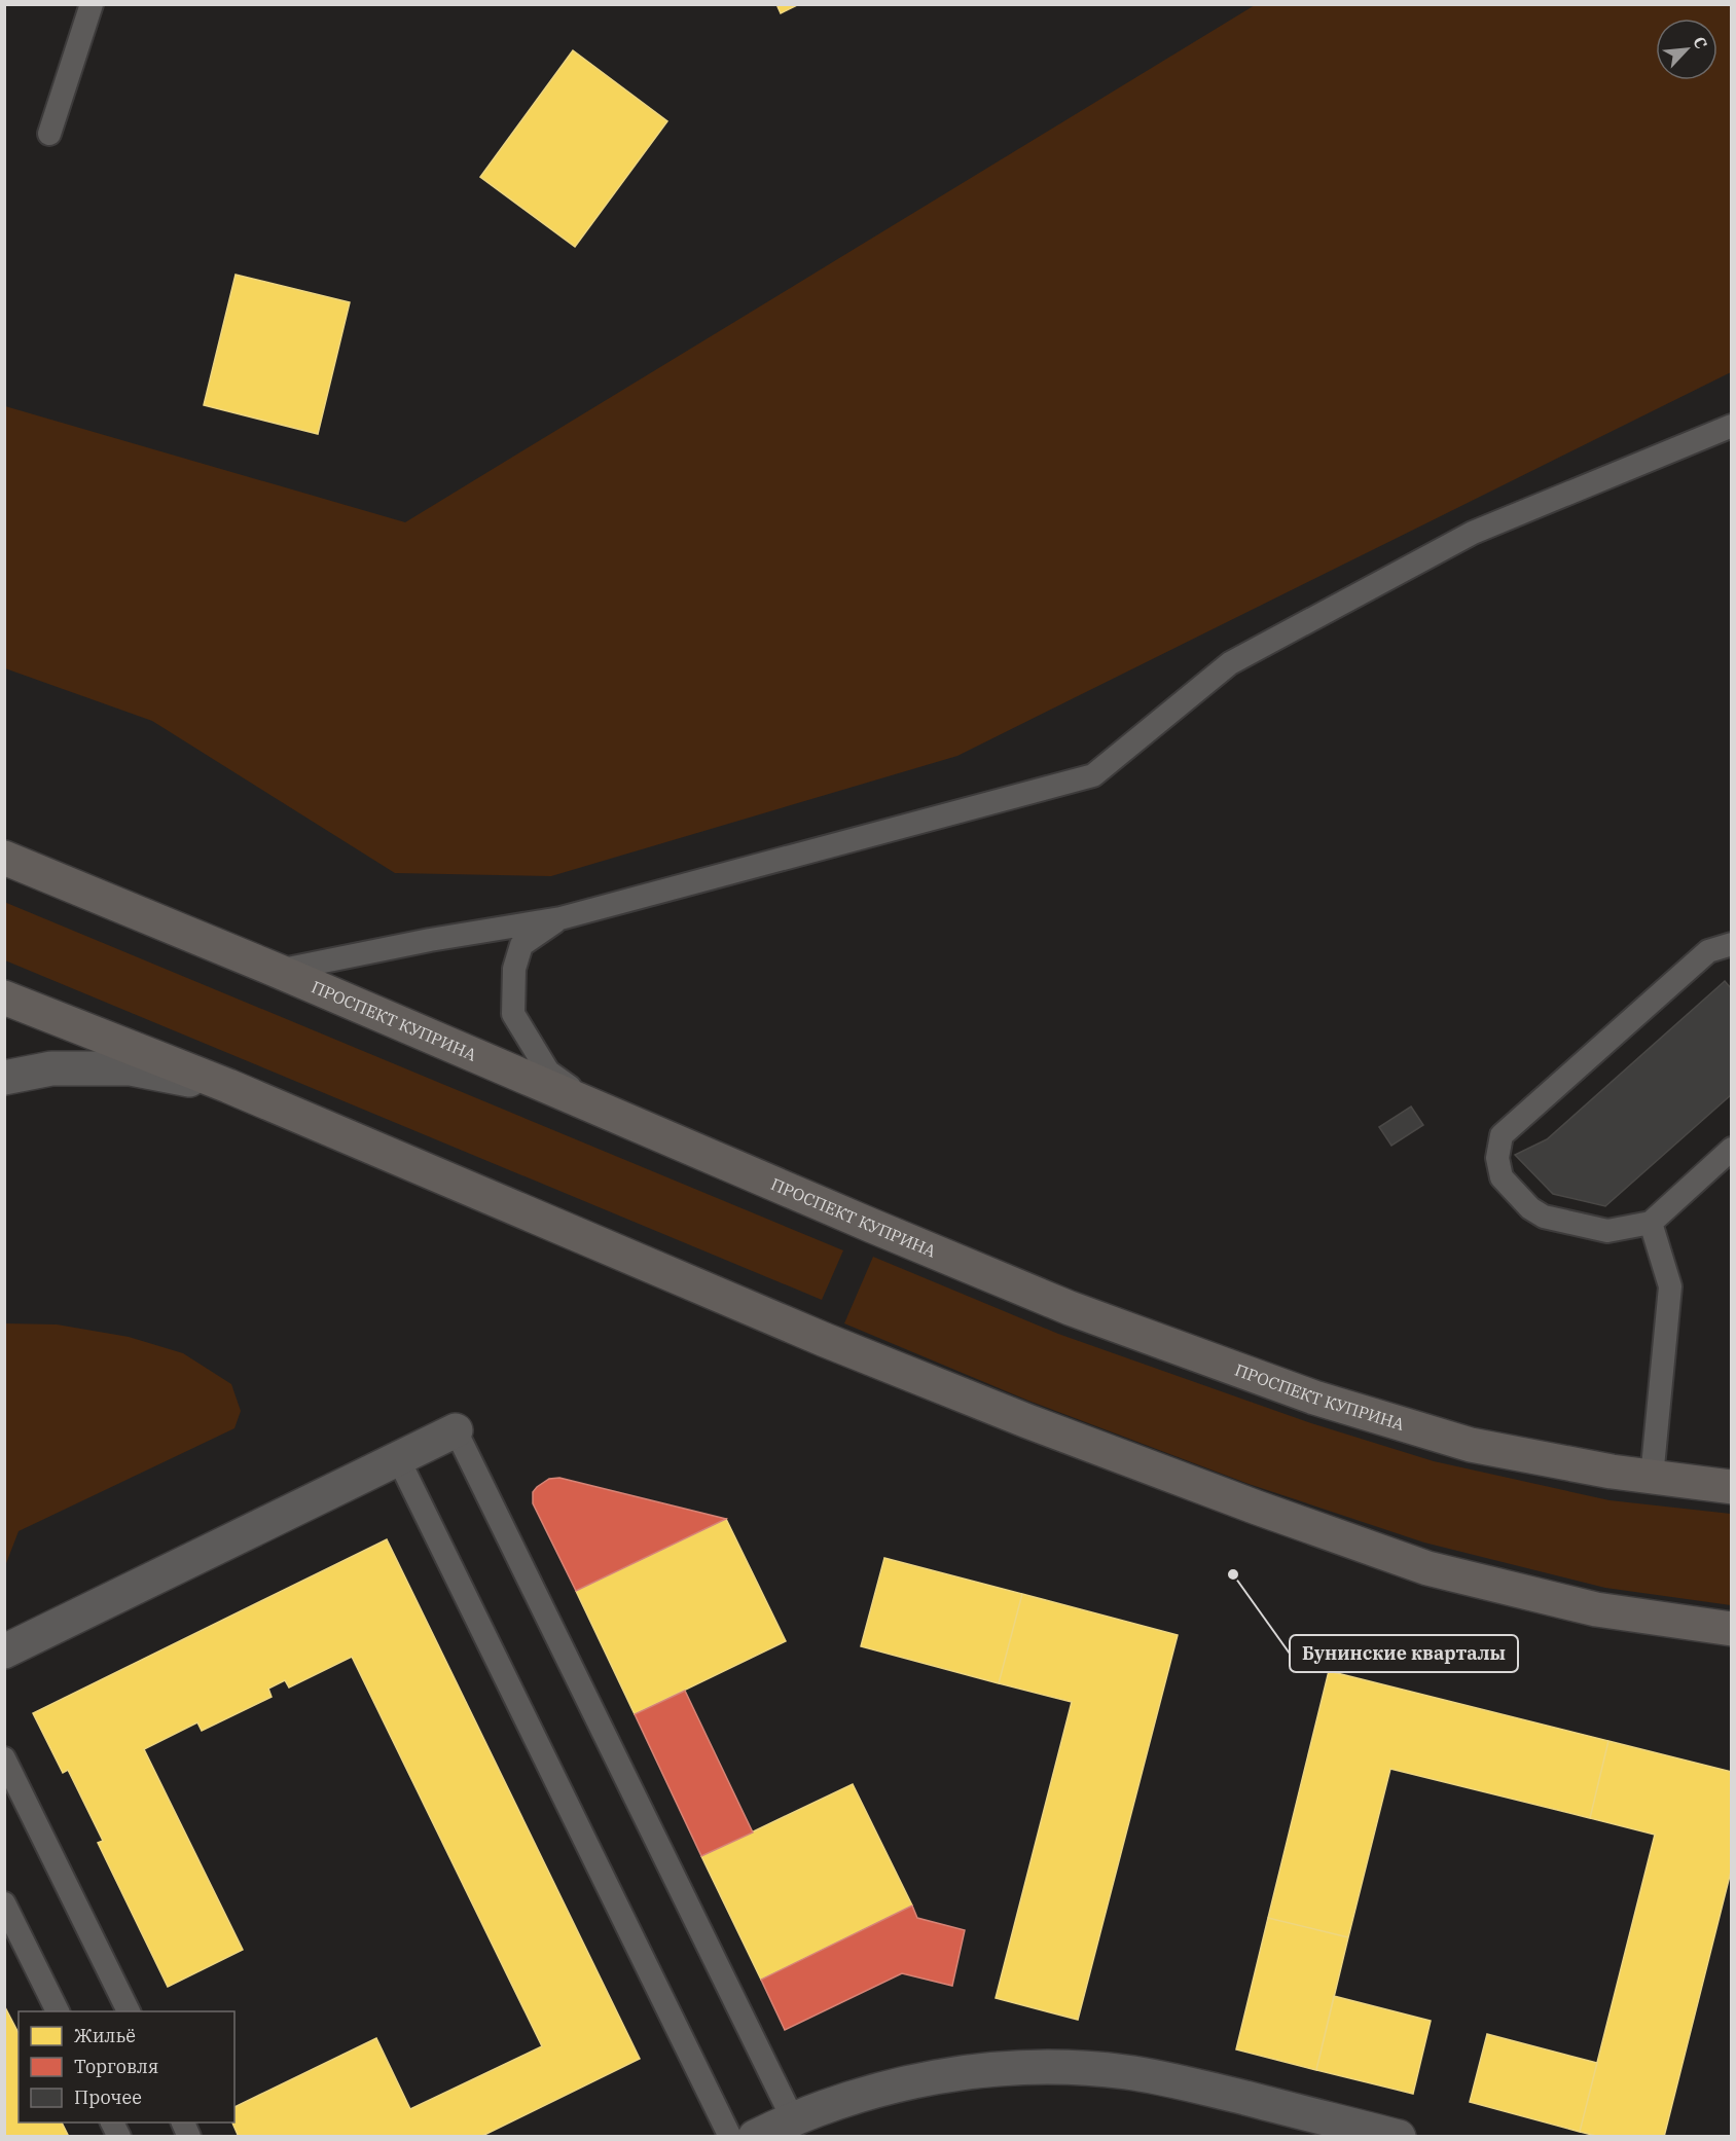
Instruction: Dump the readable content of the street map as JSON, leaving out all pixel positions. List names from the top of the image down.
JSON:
{
  "streets": {
    "main road": ["ПРОСПЕКТ КУПРИНА"]
  },
  "places": ["Бунинские кварталы"],
  "legend": ["Жильё", "Торговля", "Прочее"],
  "north": "top right"
}
